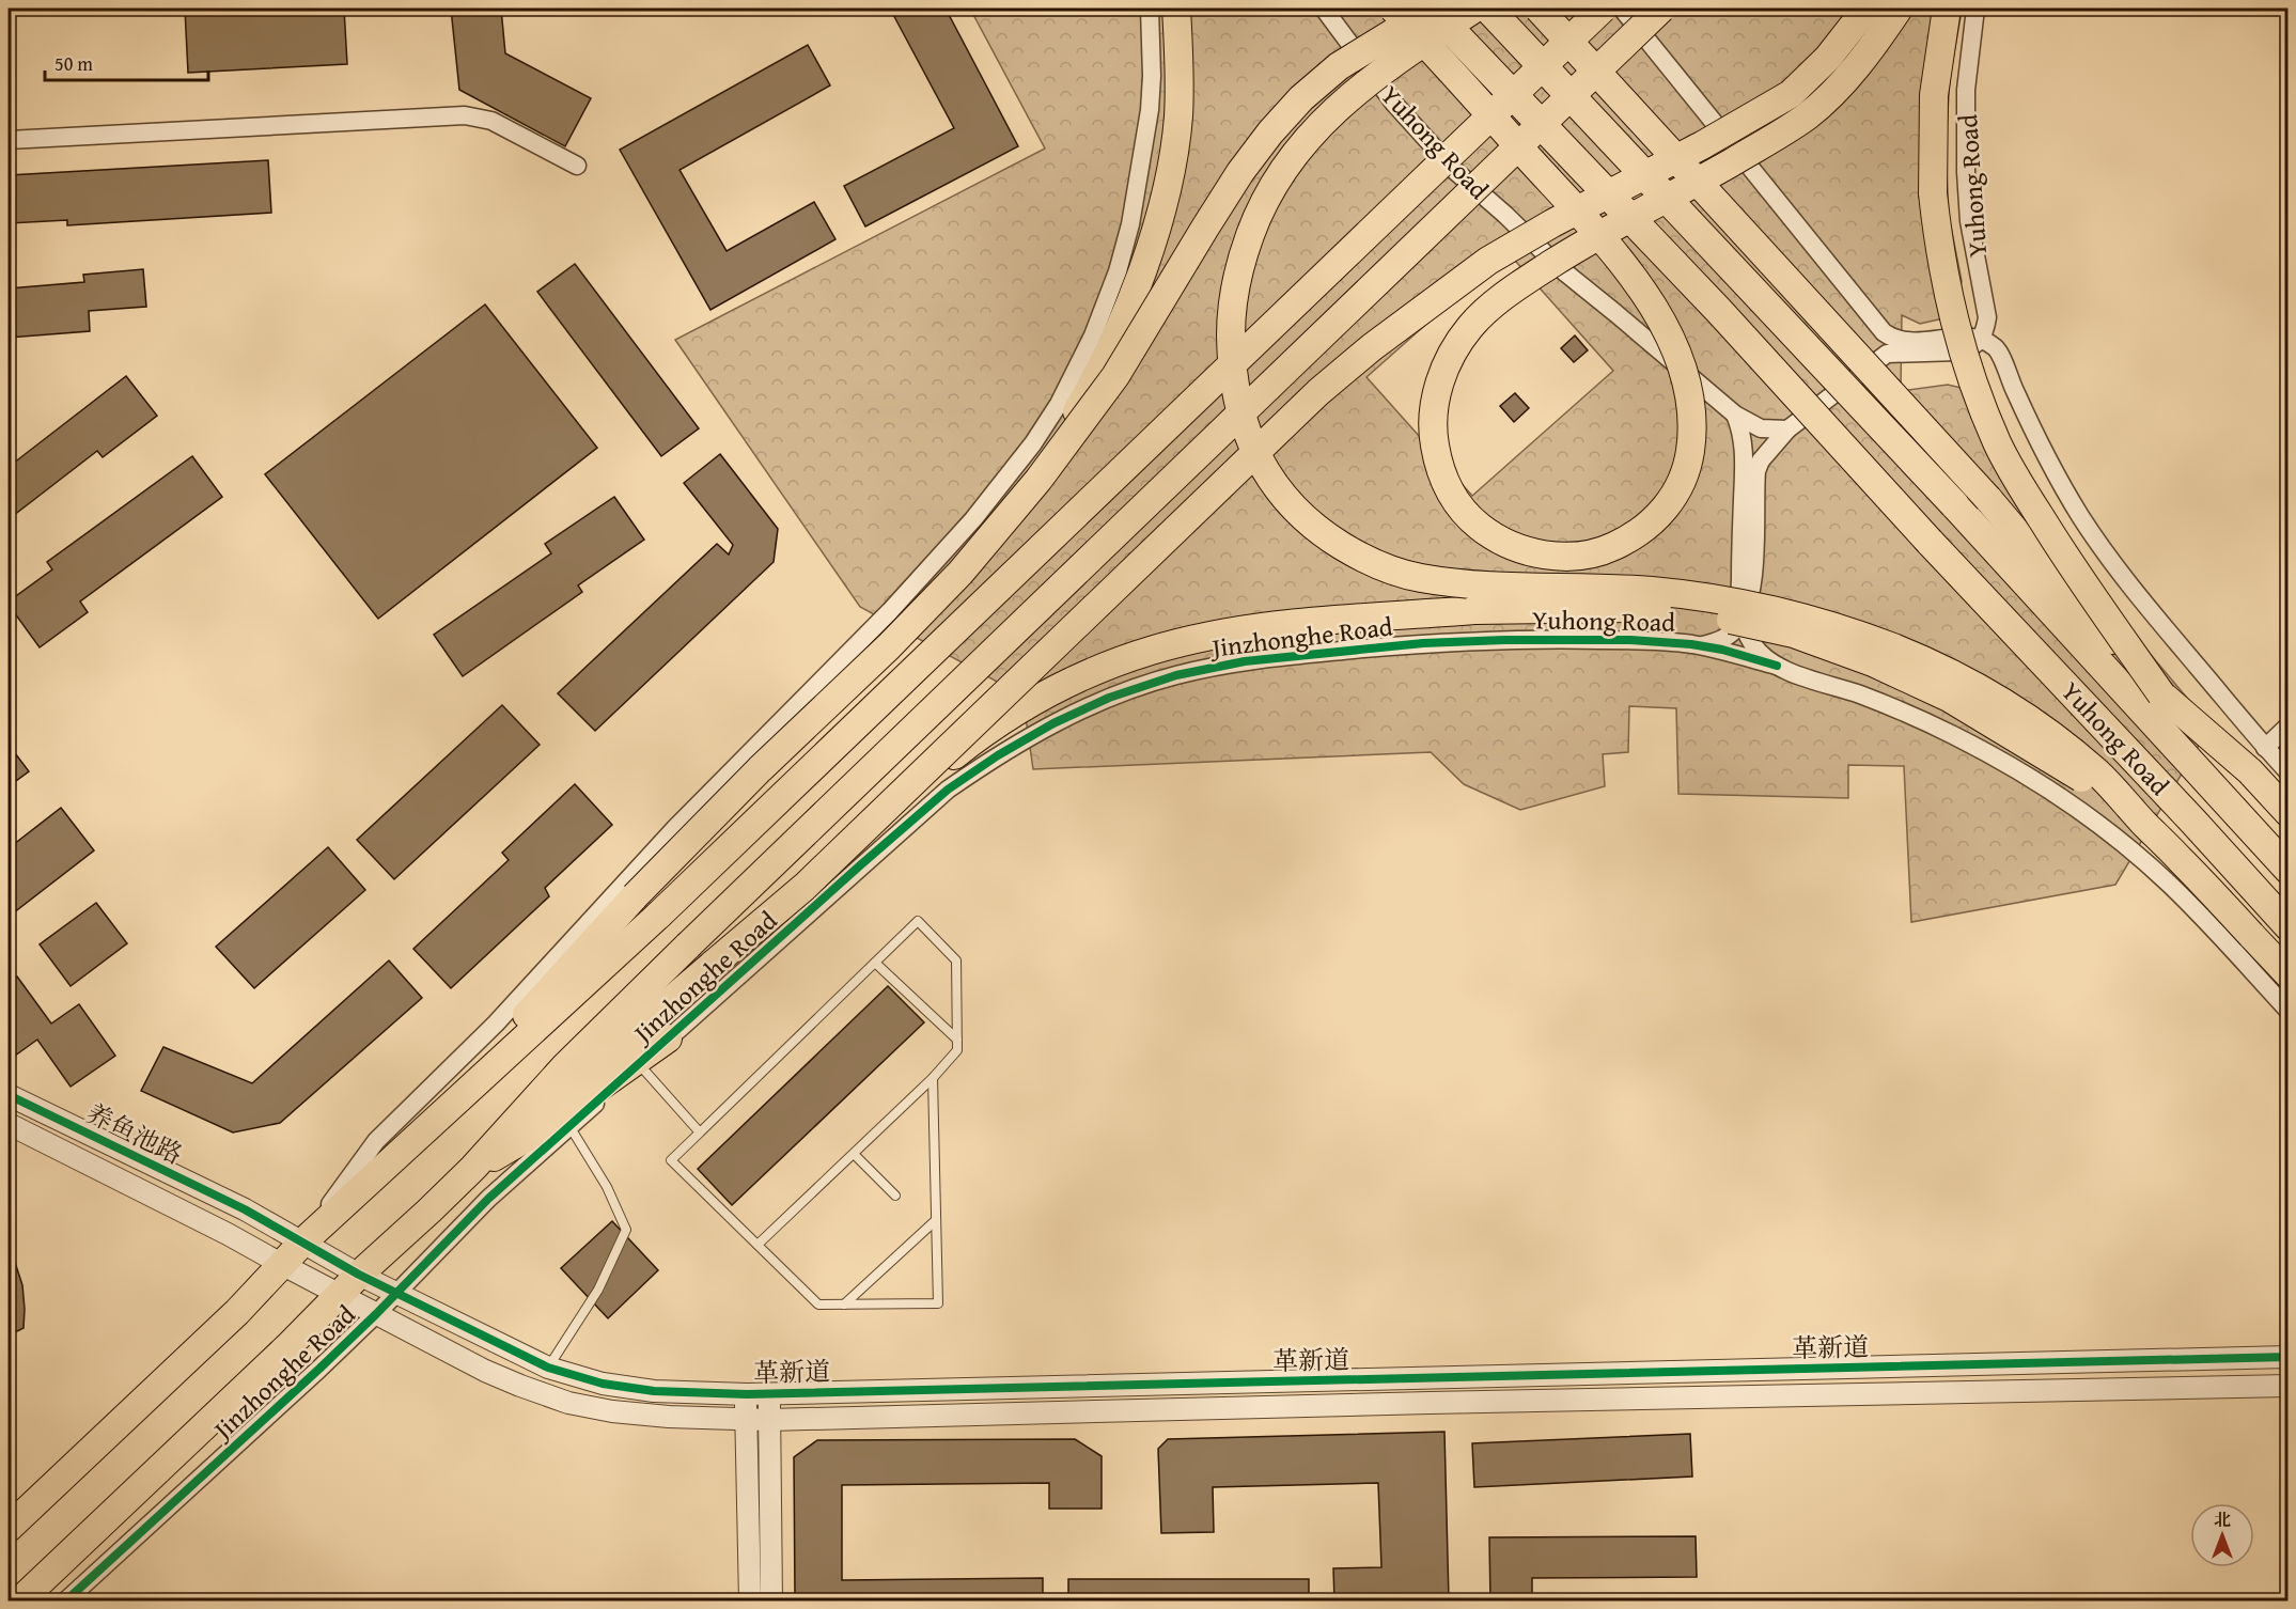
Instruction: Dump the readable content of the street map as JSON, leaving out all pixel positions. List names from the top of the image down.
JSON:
{
  "streets": {
    "highway": ["Yuhong Road"],
    "main road": ["Jinzhonghe Road"],
    "street": ["养鱼池路", "革新道"]
  },
  "crossings": [
    ["Yuhong Road", "Jinzhonghe Road"],
    ["Jinzhonghe Road", "养鱼池路"],
    ["Jinzhonghe Road", "革新道"],
    ["养鱼池路", "革新道"]
  ],
  "scale_bar": "50 m",
  "north": "top"
}
